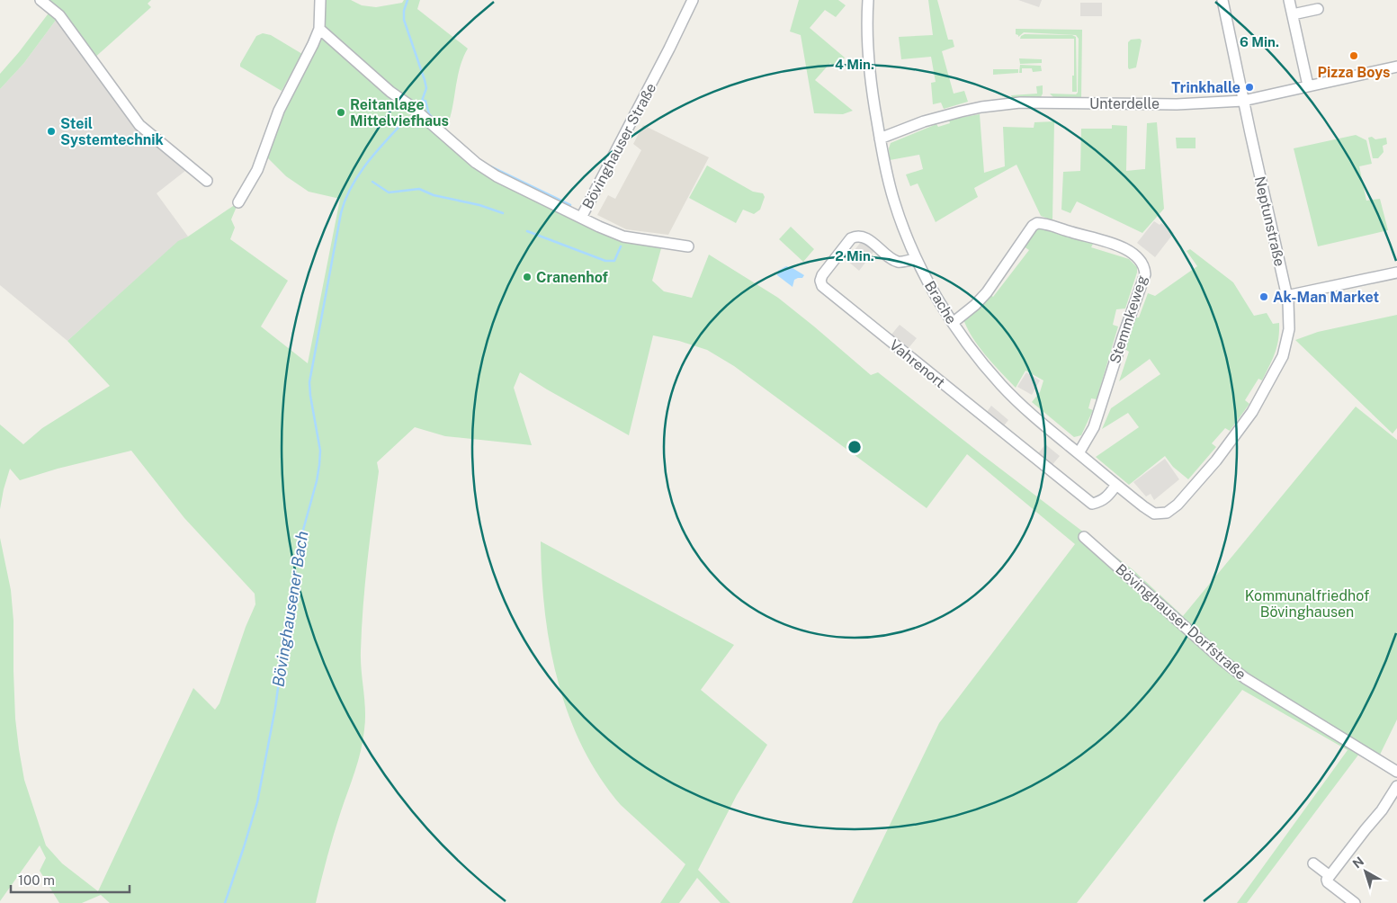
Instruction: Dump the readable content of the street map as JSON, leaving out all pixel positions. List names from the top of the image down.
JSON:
{
  "streets": {
    "street": [
      "Unterdelle",
      "Bövinghauser Straße",
      "Neptunstraße",
      "Brache",
      "Stemmkeweg",
      "Vahrenort",
      "Bövinghauser Dorfstraße"
    ]
  },
  "crossings": [
    ["Unterdelle", "Neptunstraße"],
    ["Unterdelle", "Brache"],
    ["Neptunstraße", "Brache"],
    ["Brache", "Stemmkeweg"],
    ["Brache", "Vahrenort"]
  ],
  "water": ["Bövinghausener Bach"],
  "parks": ["Kommunalfriedhof Bövinghausen"],
  "places": [
    "Pizza Boys",
    "Trinkhalle",
    "Reitanlage Mittelviefhaus",
    "Steil Systemtechnik",
    "Cranenhof",
    "Ak-Man Market"
  ],
  "scale_bar": "100 m",
  "north": "top left",
  "rings": ["6 Min.", "4 Min.", "2 Min."]
}
